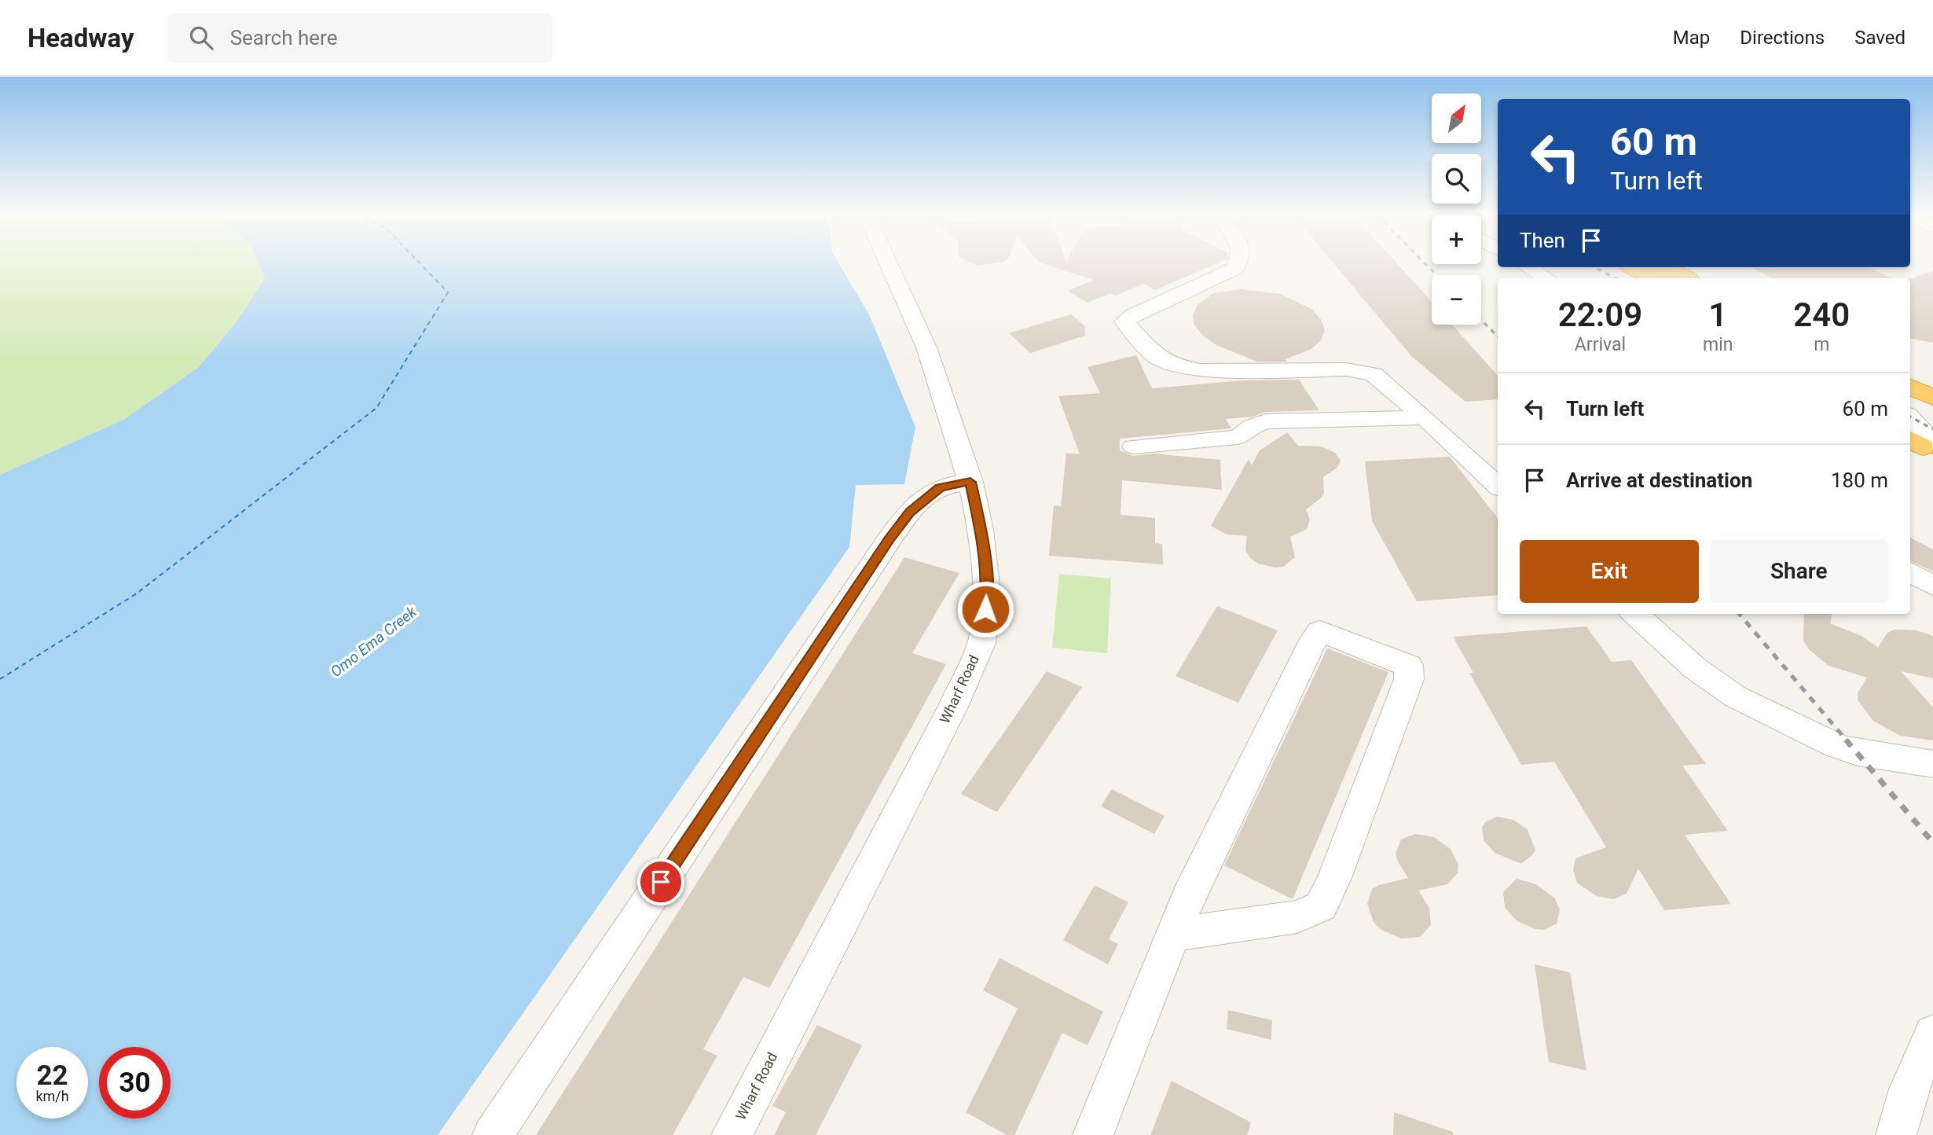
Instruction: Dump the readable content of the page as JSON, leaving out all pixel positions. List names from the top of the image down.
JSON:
{
  "streets": {
    "street": ["Wharf Road"]
  },
  "water": ["Omo Ema Creek"],
  "north": "top right",
  "page": {
    "header": "Headway",
    "search": "Search here",
    "nav": ["Map", "Directions", "Saved"],
    "map_buttons": ["+", "−"],
    "turn": ["60 m", "Turn left"],
    "then": "Then",
    "eta": [
      "22:09",
      "Arrival",
      "1",
      "min",
      "240",
      "m"
    ],
    "list": [
      {
        "name": "Turn left",
        "value": "60 m"
      },
      {
        "name": "Arrive at destination",
        "value": "180 m"
      }
    ],
    "buttons": ["Exit", "Share"],
    "speed": "22 km/h",
    "limit": "30"
  }
}
